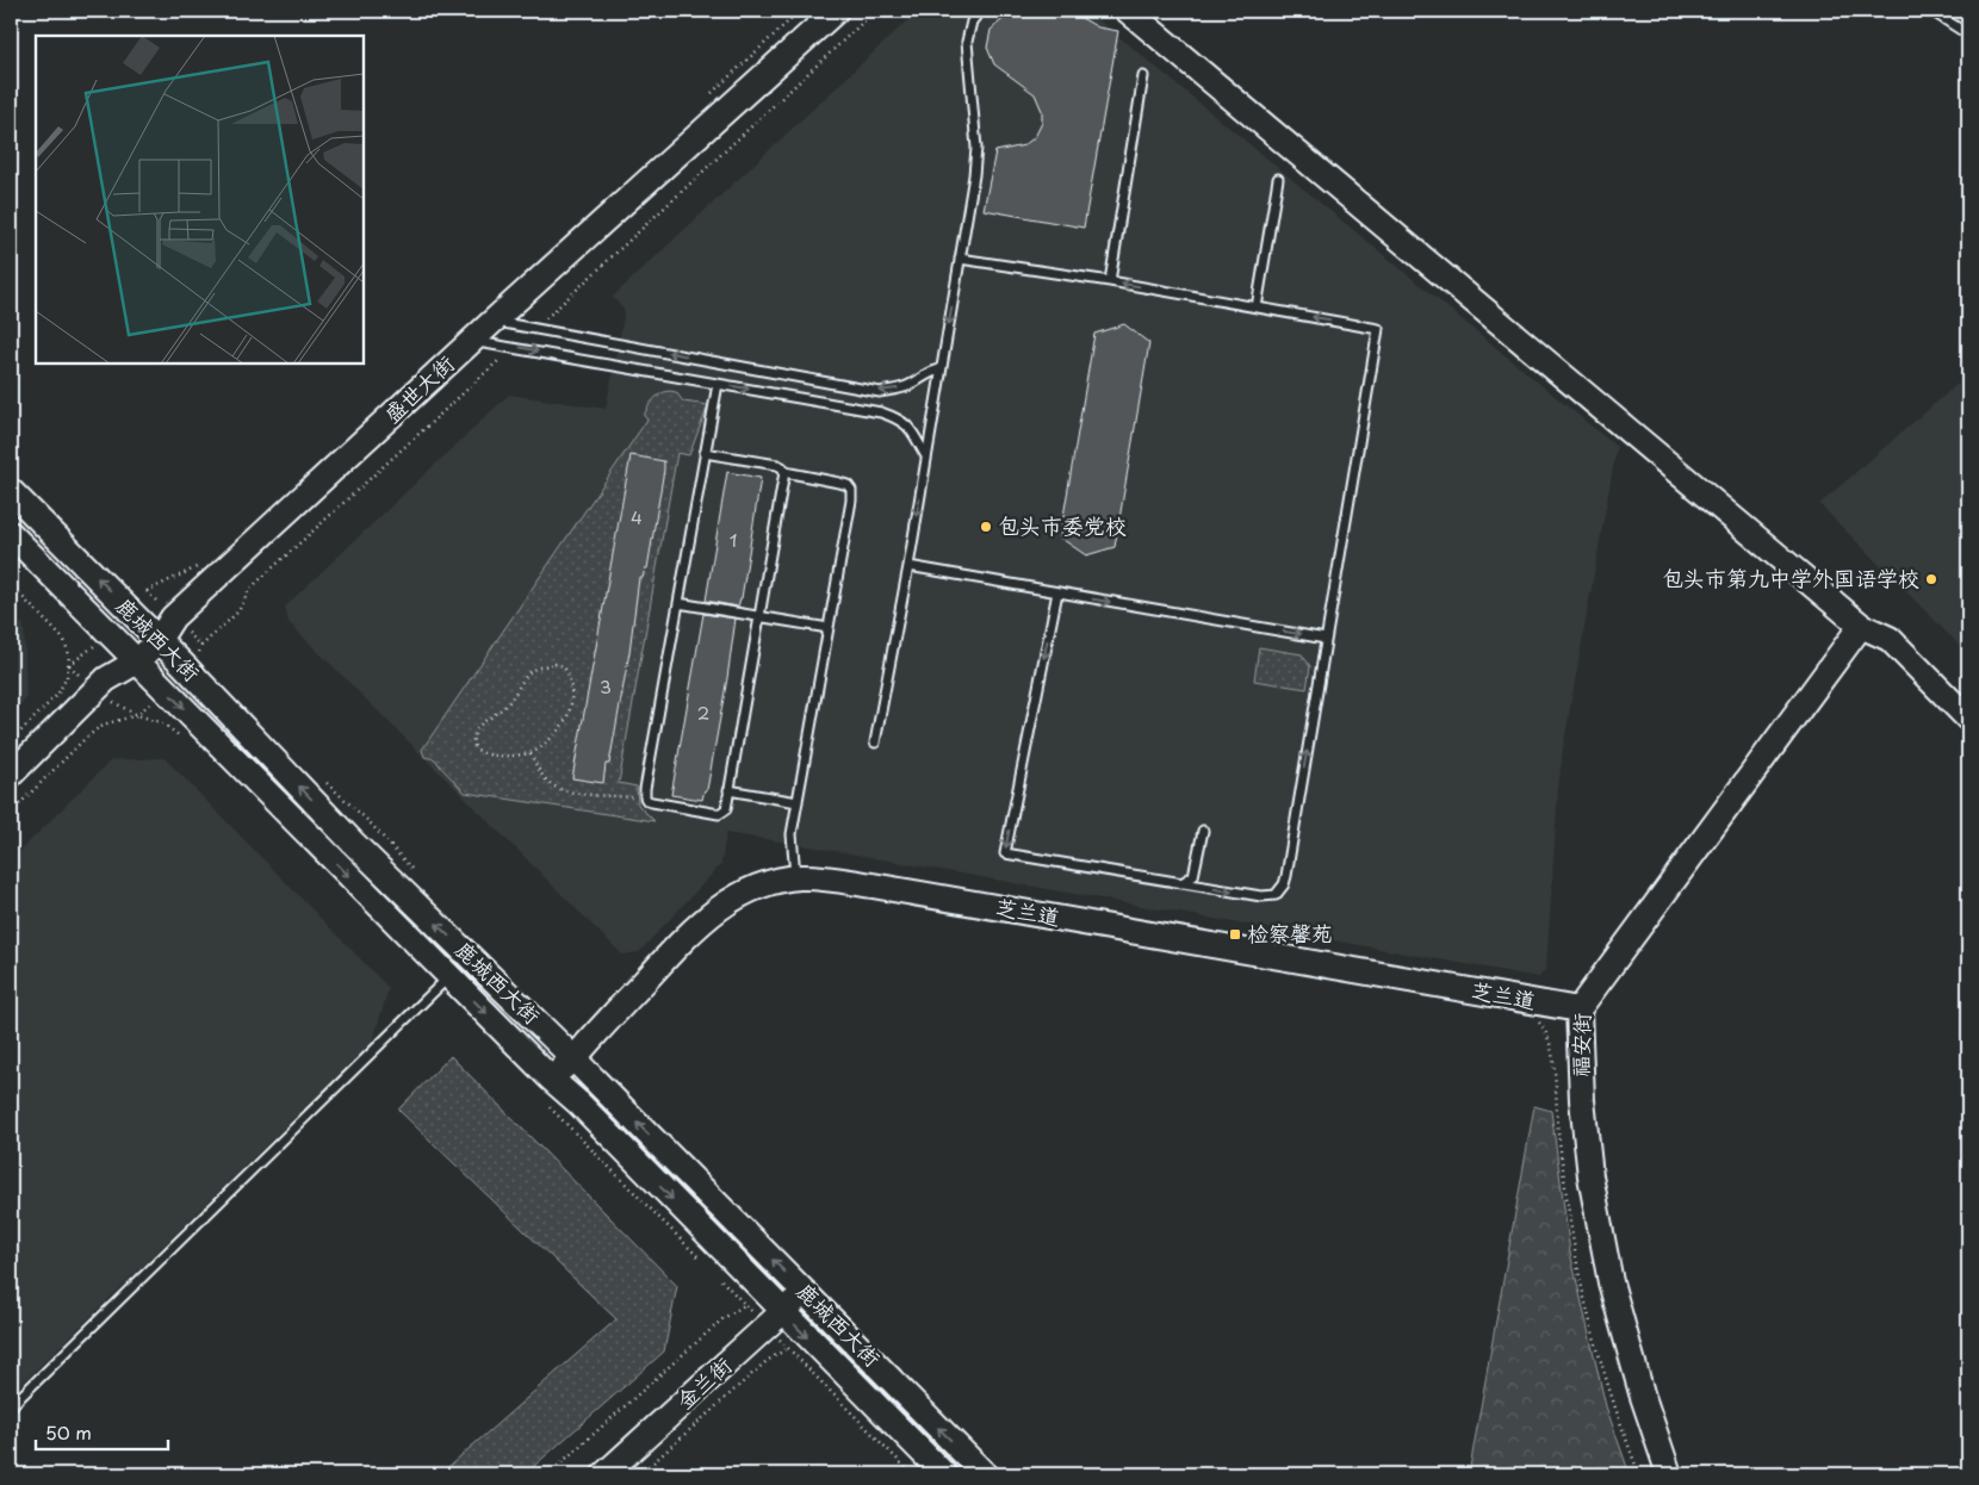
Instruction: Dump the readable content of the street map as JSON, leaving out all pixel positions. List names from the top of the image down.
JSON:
{
  "streets": {
    "street": [
      "盛世大街",
      "鹿城西大街",
      "芝兰道",
      "福安街",
      "金兰街"
    ]
  },
  "crossings": [
    ["盛世大街", "鹿城西大街"],
    ["鹿城西大街", "芝兰道"],
    ["鹿城西大街", "金兰街"],
    ["芝兰道", "福安街"]
  ],
  "places": {
    "other": ["包头市委党校", "包头市第九中学外国语学校"],
    "transit": ["检察馨苑"]
  },
  "house_numbers": [
    "4",
    "1",
    "3",
    "2"
  ],
  "scale_bar": "50 m"
}
